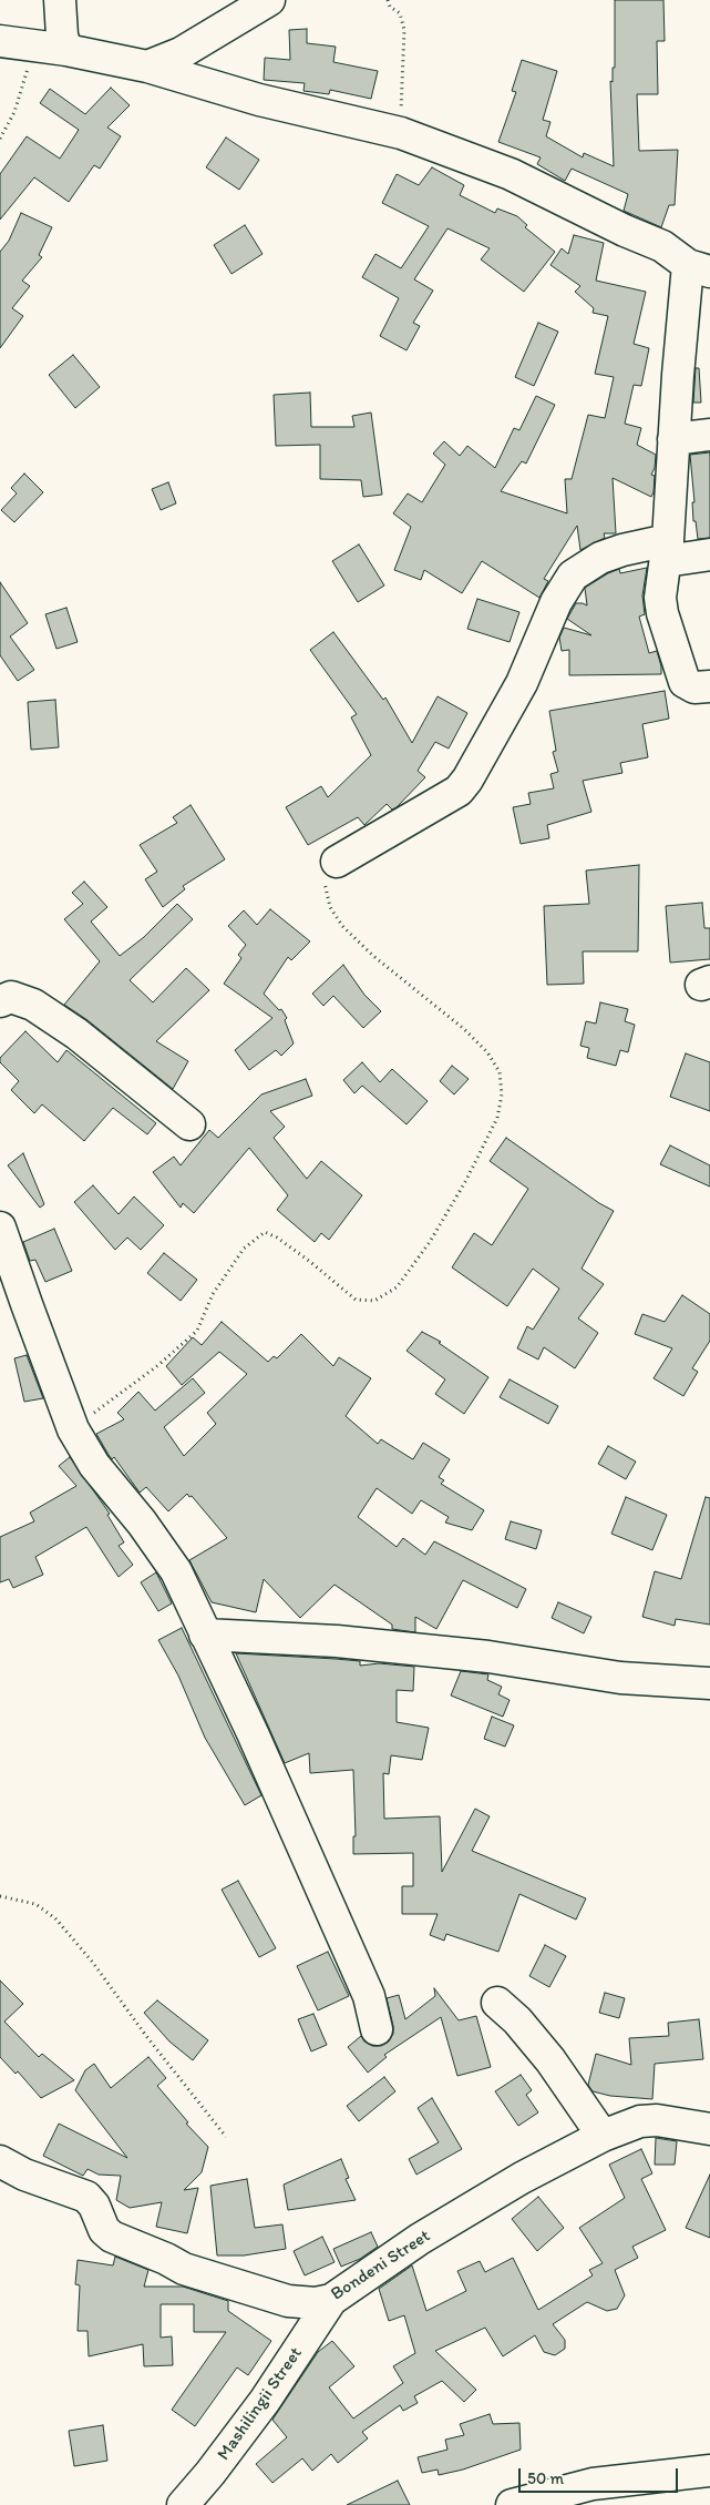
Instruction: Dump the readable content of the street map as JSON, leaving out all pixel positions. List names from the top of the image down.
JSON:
{
  "streets": {
    "street": ["Bondeni Street", "Mashilingii Street"]
  },
  "crossings": [
    ["Bondeni Street", "Mashilingii Street"]
  ],
  "scale_bar": "50 m"
}
